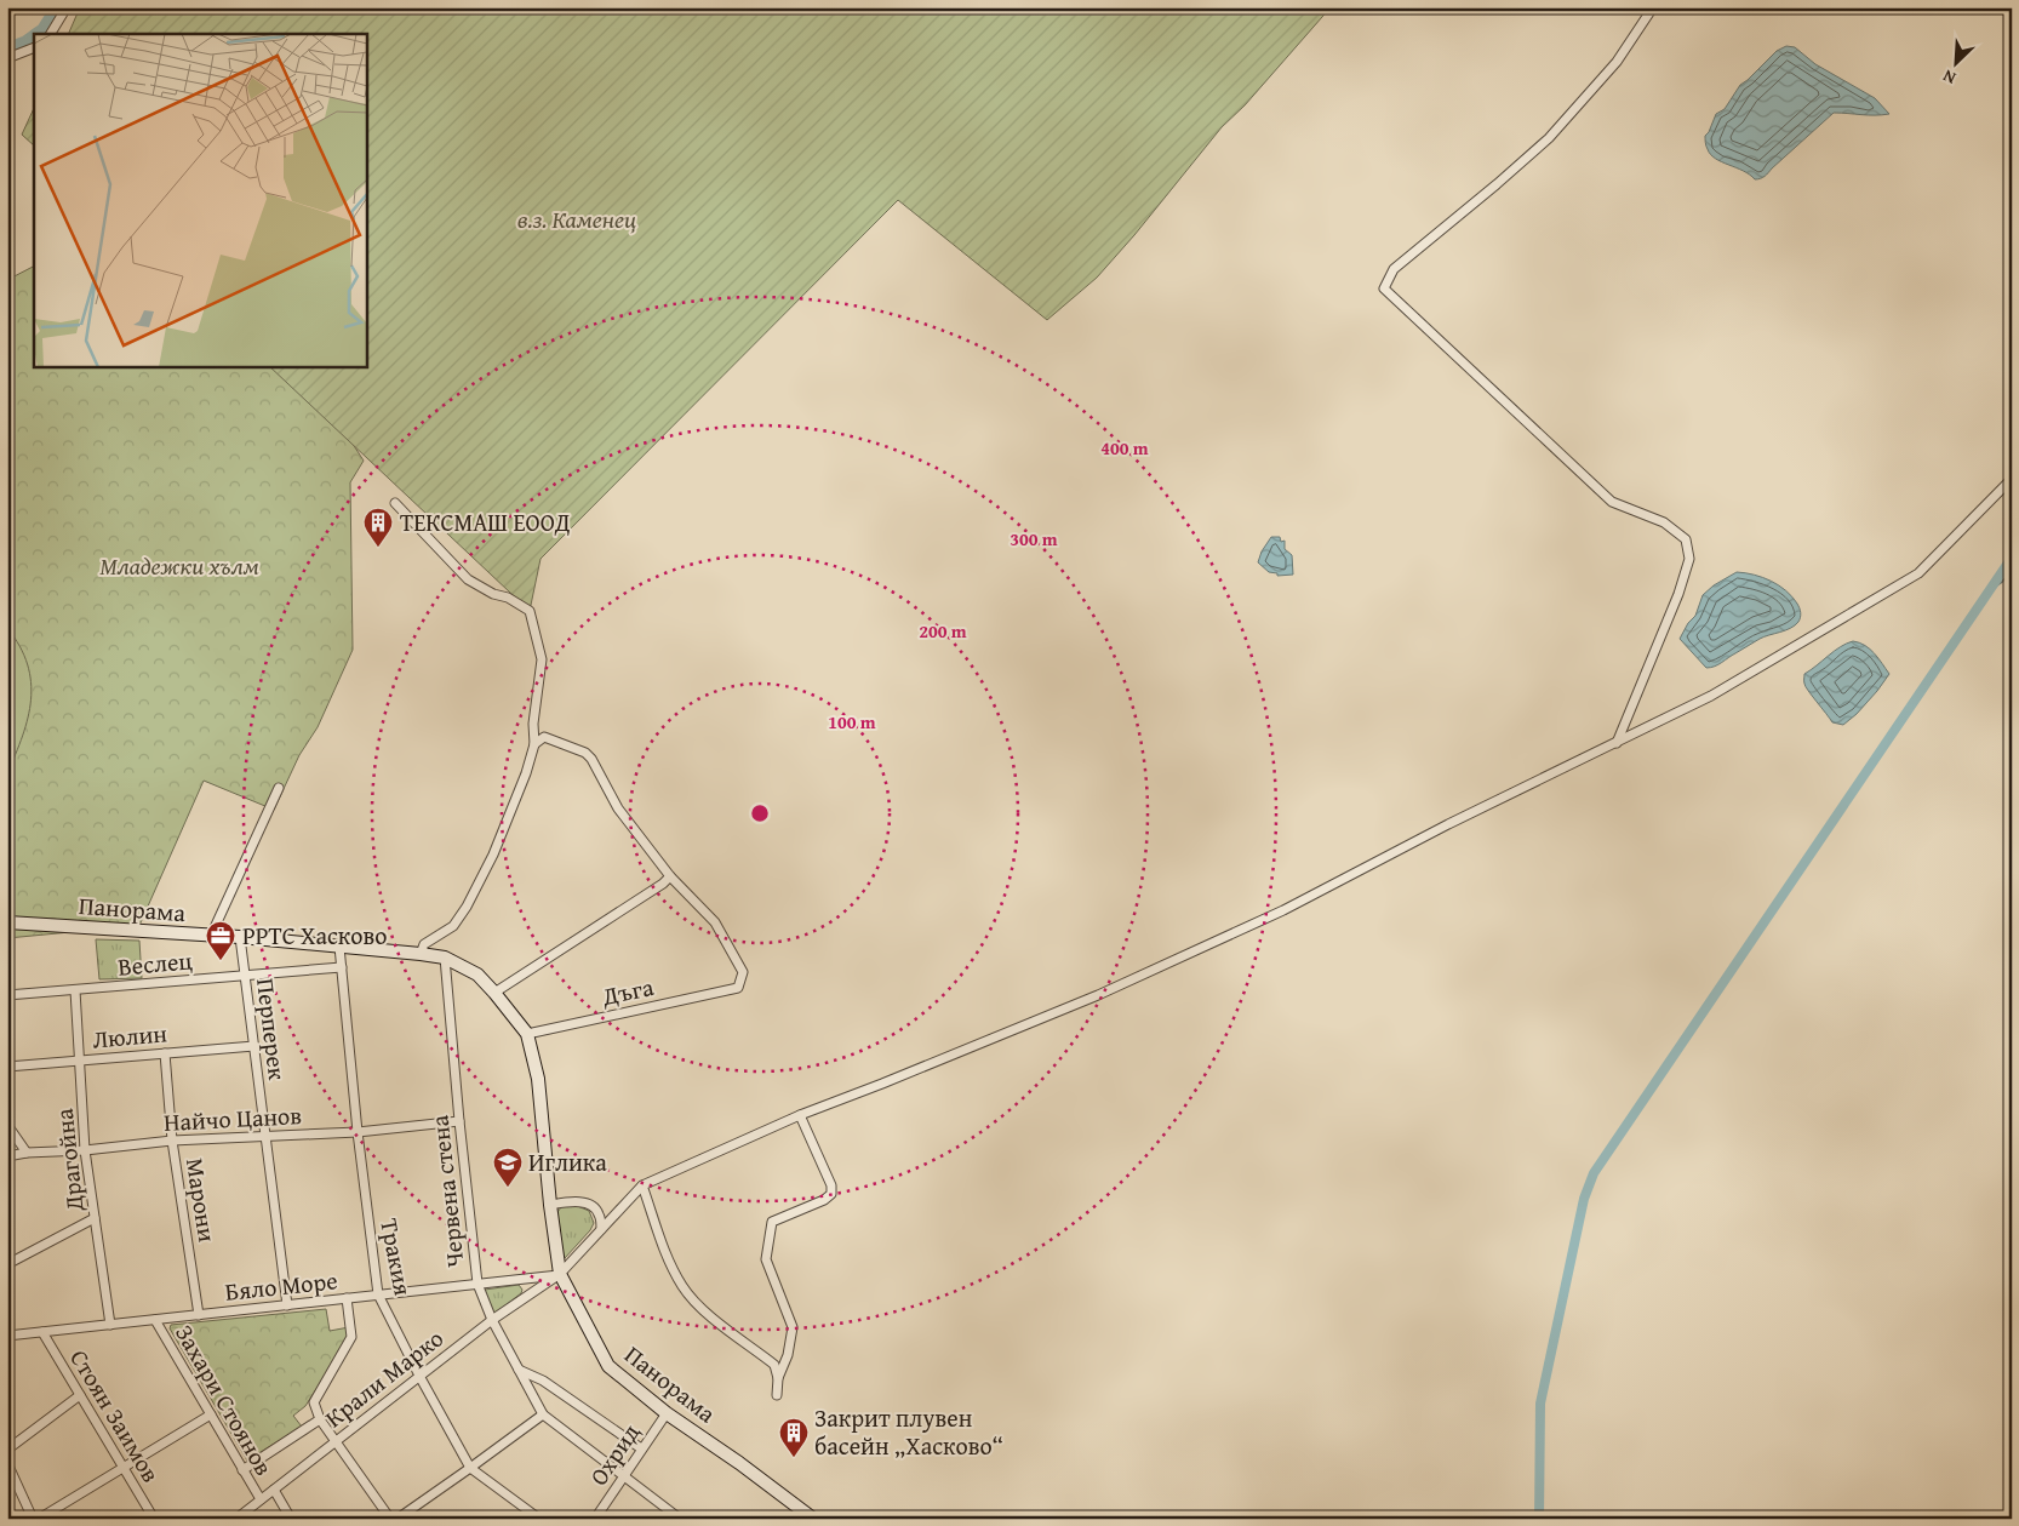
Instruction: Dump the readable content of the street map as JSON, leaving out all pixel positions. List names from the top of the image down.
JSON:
{
  "streets": {
    "street": [
      "Панорама",
      "Веслец",
      "Дъга",
      "Перперек",
      "Люлин",
      "Найчо Цанов",
      "Драгойна",
      "Червена стена",
      "Марони",
      "Тракия",
      "Бяло Море",
      "Крали Марко",
      "Захари Стоянов",
      "Стоян Заимов",
      "Охрид"
    ]
  },
  "crossings": [
    ["Панорама", "Дъга"],
    ["Панорама", "Перперек"],
    ["Панорама", "Червена стена"],
    ["Панорама", "Тракия"],
    ["Панорама", "Бяло Море"],
    ["Панорама", "Крали Марко"],
    ["Панорама", "Охрид"],
    ["Веслец", "Перперек"],
    ["Веслец", "Драгойна"],
    ["Веслец", "Тракия"],
    ["Перперек", "Люлин"],
    ["Перперек", "Найчо Цанов"],
    ["Перперек", "Бяло Море"],
    ["Люлин", "Драгойна"],
    ["Люлин", "Марони"],
    ["Найчо Цанов", "Драгойна"],
    ["Найчо Цанов", "Червена стена"],
    ["Найчо Цанов", "Марони"],
    ["Найчо Цанов", "Тракия"],
    ["Драгойна", "Бяло Море"],
    ["Червена стена", "Бяло Море"],
    ["Червена стена", "Крали Марко"],
    ["Червена стена", "Охрид"],
    ["Марони", "Бяло Море"],
    ["Тракия", "Бяло Море"],
    ["Тракия", "Крали Марко"],
    ["Бяло Море", "Крали Марко"],
    ["Бяло Море", "Захари Стоянов"],
    ["Бяло Море", "Стоян Заимов"],
    ["Крали Марко", "Захари Стоянов"]
  ],
  "parks": ["в.з. Каменец", "Младежки хълм"],
  "places": {
    "building": ["ТЕКСМАШ ЕООД", "Закрит плувен басейн „Хасково“"],
    "office": ["РРТС Хасково"],
    "school or university": ["Иглика"]
  },
  "north": "bottom left",
  "rings": [
    "400 m",
    "300 m",
    "200 m",
    "100 m"
  ]
}
